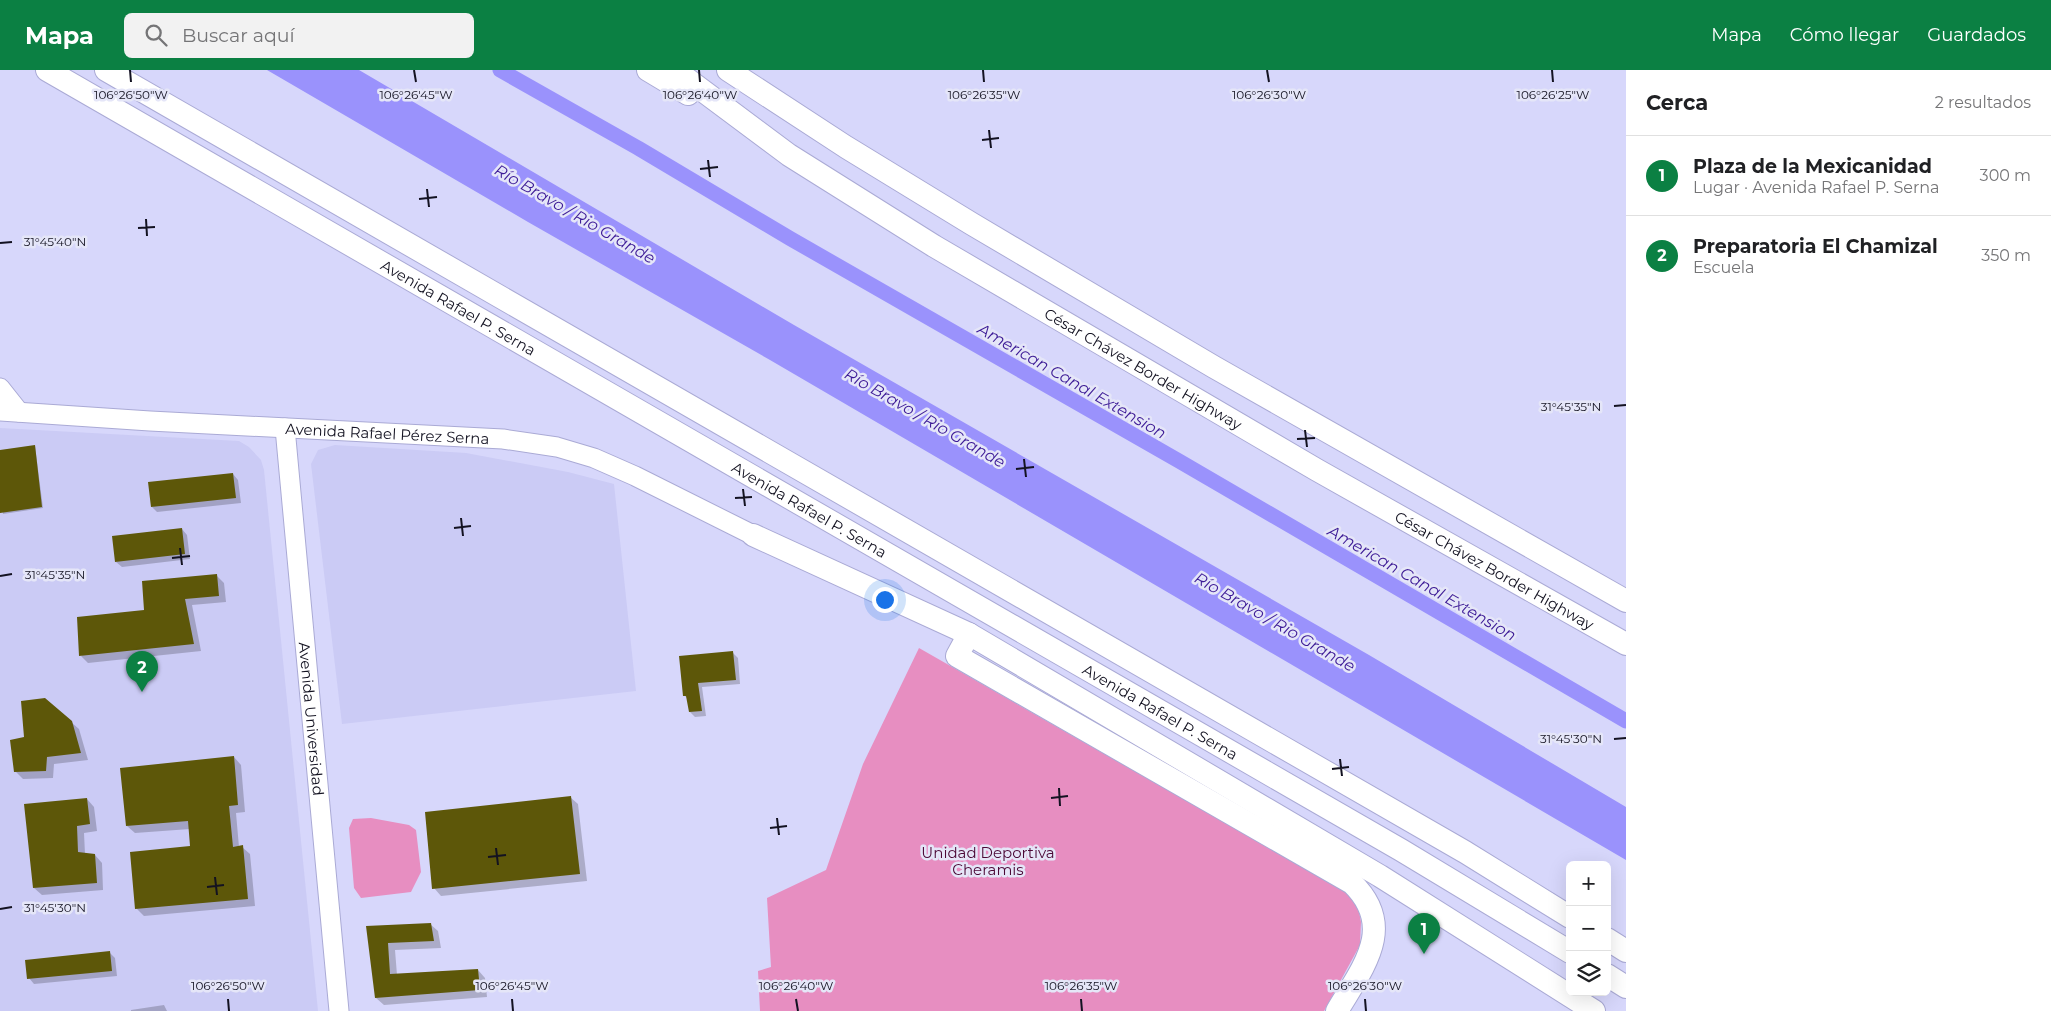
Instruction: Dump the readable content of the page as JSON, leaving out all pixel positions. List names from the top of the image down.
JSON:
{
  "streets": {
    "highway": ["Avenida Rafael P. Serna", "César Chávez Border Highway"],
    "main road": ["Avenida Rafael Pérez Serna", "Avenida Universidad"]
  },
  "crossings": [
    ["Avenida Rafael Pérez Serna", "Avenida Universidad"]
  ],
  "water": ["Río Bravo / Rio Grande", "American Canal Extension"],
  "parks": ["Unidad Deportiva Cheramis"],
  "page": {
    "header": "Mapa",
    "search": "Buscar aquí",
    "nav": ["Mapa", "Cómo llegar", "Guardados"],
    "heading": ["Cerca", "2 resultados"],
    "list": [
      {
        "mark": "1",
        "name": "Plaza de la Mexicanidad",
        "note": "Lugar · Avenida Rafael P. Serna",
        "value": "300 m"
      },
      {
        "mark": "2",
        "name": "Preparatoria El Chamizal",
        "note": "Escuela",
        "value": "350 m"
      }
    ],
    "pins": ["2", "1"],
    "map_buttons": ["+", "−"]
  },
  "coordinates": [
    "106°26'50\"W",
    "106°26'45\"W",
    "106°26'40\"W",
    "106°26'35\"W",
    "106°26'30\"W",
    "106°26'25\"W",
    "31°45'40\"N",
    "31°45'35\"N",
    "31°45'30\"N"
  ]
}
